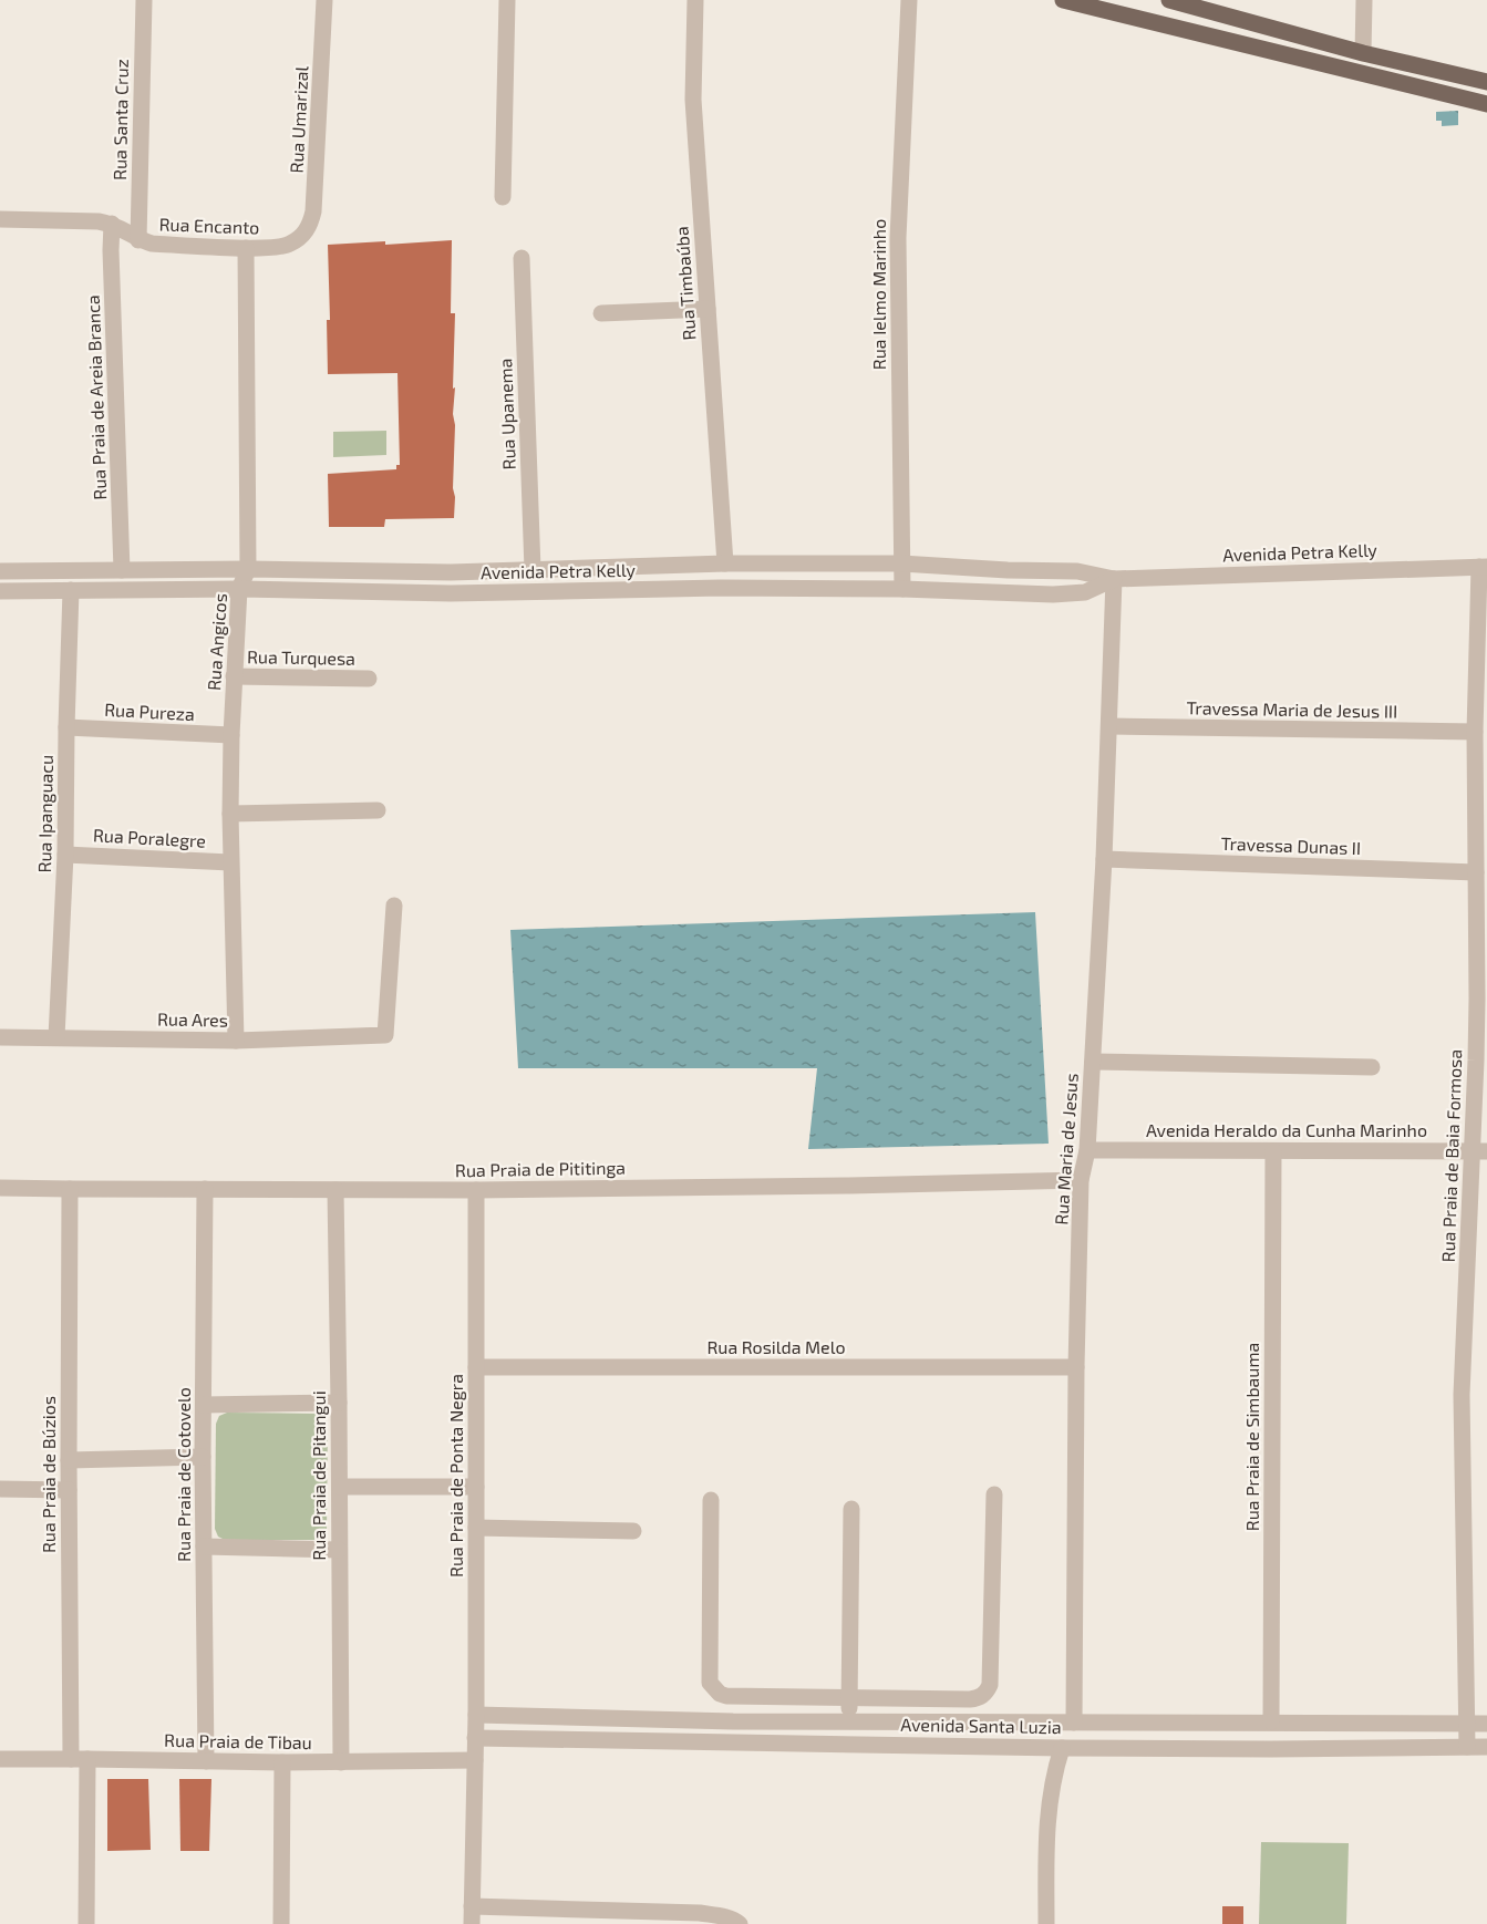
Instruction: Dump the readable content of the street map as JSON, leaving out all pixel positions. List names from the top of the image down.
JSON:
{
  "streets": {
    "street": [
      "Rua Santa Cruz",
      "Rua Umarizal",
      "Rua Encanto",
      "Rua Timbaúba",
      "Rua Ielmo Marinho",
      "Rua Praia de Areia Branca",
      "Rua Upanema",
      "Avenida Petra Kelly",
      "Rua Angicos",
      "Rua Turquesa",
      "Travessa Maria de Jesus III",
      "Rua Pureza",
      "Rua Ipanguacu",
      "Rua Poralegre",
      "Travessa Dunas II",
      "Rua Ares",
      "Avenida Heraldo da Cunha Marinho",
      "Rua Maria de Jesus",
      "Rua Praia de Baia Formosa",
      "Rua Praia de Pititinga",
      "Rua Rosilda Melo",
      "Rua Praia de Simbauma",
      "Rua Praia de Búzios",
      "Rua Praia de Cotovelo",
      "Rua Praia de Pitangui",
      "Rua Praia de Ponta Negra",
      "Avenida Santa Luzia",
      "Rua Praia de Tibau"
    ]
  },
  "crossings": [
    ["Rua Santa Cruz", "Rua Encanto"],
    ["Rua Umarizal", "Rua Encanto"],
    ["Rua Encanto", "Rua Praia de Areia Branca"],
    ["Rua Encanto", "Rua Angicos"],
    ["Rua Timbaúba", "Avenida Petra Kelly"],
    ["Rua Ielmo Marinho", "Avenida Petra Kelly"],
    ["Rua Praia de Areia Branca", "Avenida Petra Kelly"],
    ["Rua Upanema", "Avenida Petra Kelly"],
    ["Avenida Petra Kelly", "Rua Angicos"],
    ["Avenida Petra Kelly", "Rua Ipanguacu"],
    ["Avenida Petra Kelly", "Rua Maria de Jesus"],
    ["Avenida Petra Kelly", "Rua Praia de Baia Formosa"],
    ["Rua Angicos", "Rua Turquesa"],
    ["Rua Angicos", "Rua Pureza"],
    ["Rua Angicos", "Rua Poralegre"],
    ["Rua Angicos", "Rua Ares"],
    ["Travessa Maria de Jesus III", "Rua Maria de Jesus"],
    ["Travessa Maria de Jesus III", "Rua Praia de Baia Formosa"],
    ["Rua Pureza", "Rua Ipanguacu"],
    ["Rua Ipanguacu", "Rua Poralegre"],
    ["Rua Ipanguacu", "Rua Ares"],
    ["Travessa Dunas II", "Rua Maria de Jesus"],
    ["Travessa Dunas II", "Rua Praia de Baia Formosa"],
    ["Avenida Heraldo da Cunha Marinho", "Rua Maria de Jesus"],
    ["Avenida Heraldo da Cunha Marinho", "Rua Praia de Baia Formosa"],
    ["Avenida Heraldo da Cunha Marinho", "Rua Praia de Simbauma"],
    ["Rua Maria de Jesus", "Rua Praia de Pititinga"],
    ["Rua Maria de Jesus", "Rua Rosilda Melo"],
    ["Rua Maria de Jesus", "Avenida Santa Luzia"],
    ["Rua Praia de Baia Formosa", "Avenida Santa Luzia"],
    ["Rua Praia de Pititinga", "Rua Praia de Búzios"],
    ["Rua Praia de Pititinga", "Rua Praia de Cotovelo"],
    ["Rua Praia de Pititinga", "Rua Praia de Pitangui"],
    ["Rua Praia de Pititinga", "Rua Praia de Ponta Negra"],
    ["Rua Rosilda Melo", "Rua Praia de Ponta Negra"],
    ["Rua Praia de Simbauma", "Avenida Santa Luzia"],
    ["Rua Praia de Búzios", "Rua Praia de Tibau"],
    ["Rua Praia de Cotovelo", "Rua Praia de Tibau"],
    ["Rua Praia de Pitangui", "Rua Praia de Tibau"],
    ["Rua Praia de Ponta Negra", "Avenida Santa Luzia"],
    ["Rua Praia de Ponta Negra", "Rua Praia de Tibau"]
  ]
}
